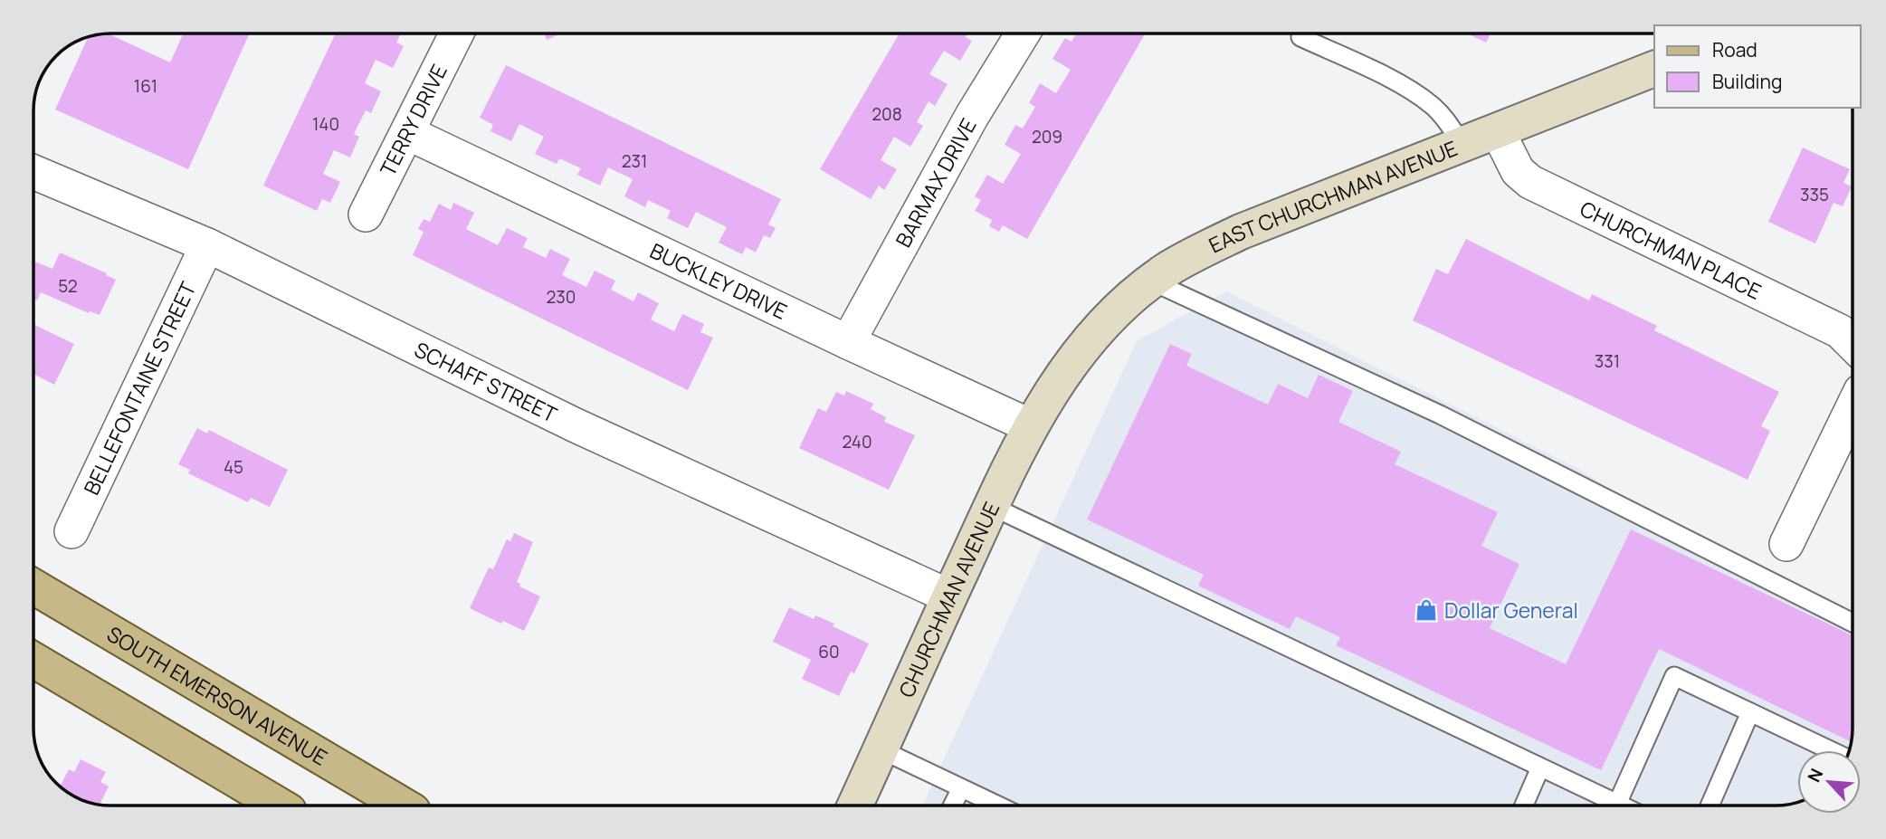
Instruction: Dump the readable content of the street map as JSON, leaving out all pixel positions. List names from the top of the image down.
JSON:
{
  "streets": {
    "main road": ["SOUTH EMERSON AVENUE"],
    "street": [
      "TERRY DRIVE",
      "BARMAX DRIVE",
      "EAST CHURCHMAN AVENUE",
      "CHURCHMAN PLACE",
      "BUCKLEY DRIVE",
      "SCHAFF STREET",
      "BELLEFONTAINE STREET",
      "CHURCHMAN AVENUE"
    ]
  },
  "crossings": [
    ["TERRY DRIVE", "BUCKLEY DRIVE"],
    ["BARMAX DRIVE", "BUCKLEY DRIVE"],
    ["EAST CHURCHMAN AVENUE", "CHURCHMAN PLACE"],
    ["EAST CHURCHMAN AVENUE", "CHURCHMAN AVENUE"],
    ["BUCKLEY DRIVE", "CHURCHMAN AVENUE"],
    ["SCHAFF STREET", "BELLEFONTAINE STREET"],
    ["SCHAFF STREET", "CHURCHMAN AVENUE"]
  ],
  "places": {
    "shop": ["Dollar General"]
  },
  "house_numbers": [
    "161",
    "208",
    "140",
    "209",
    "231",
    "335",
    "52",
    "230",
    "331",
    "240",
    "45",
    "60"
  ],
  "legend": ["Road", "Building"],
  "north": "top left"
}
